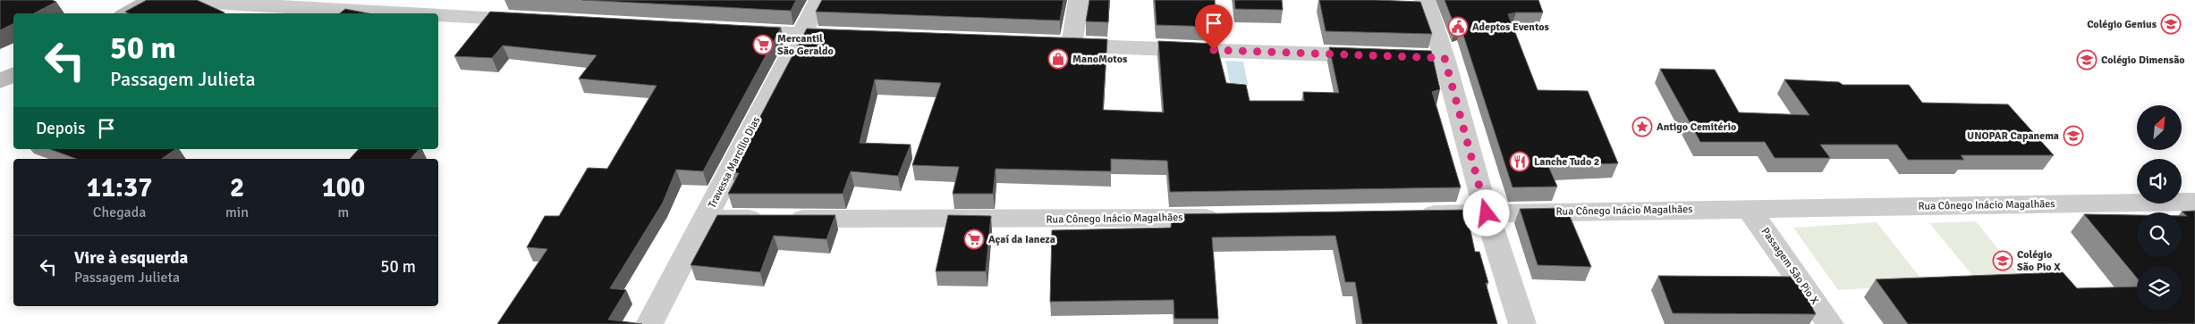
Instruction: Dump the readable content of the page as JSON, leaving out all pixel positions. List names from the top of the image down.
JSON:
{
  "streets": {
    "street": ["Travessa Marcílio Dias", "Rua Cônego Inácio Magalhães", "Passagem São Pio X"]
  },
  "crossings": [
    ["Travessa Marcílio Dias", "Rua Cônego Inácio Magalhães"],
    ["Rua Cônego Inácio Magalhães", "Passagem São Pio X"]
  ],
  "places": {
    "school or university": [
      "Colégio Genius",
      "Colégio Dimensão",
      "UNOPAR Capanema",
      "Colégio São Pio X"
    ],
    "public building": ["Adeptos Eventos"],
    "supermarket": ["Mercantil São Geraldo", "Açaí da Ianeza"],
    "shop": ["ManoMotos"],
    "place": ["Antigo Cemitério"],
    "restaurant": ["Lanche Tudo 2"]
  },
  "north": "top right",
  "page": {
    "turn": ["50 m", "Passagem Julieta"],
    "then": "Depois",
    "eta": [
      "11:37",
      "Chegada",
      "2",
      "min",
      "100",
      "m"
    ],
    "list": [
      {
        "name": "Vire à esquerda",
        "note": "Passagem Julieta",
        "value": "50 m"
      }
    ]
  }
}
